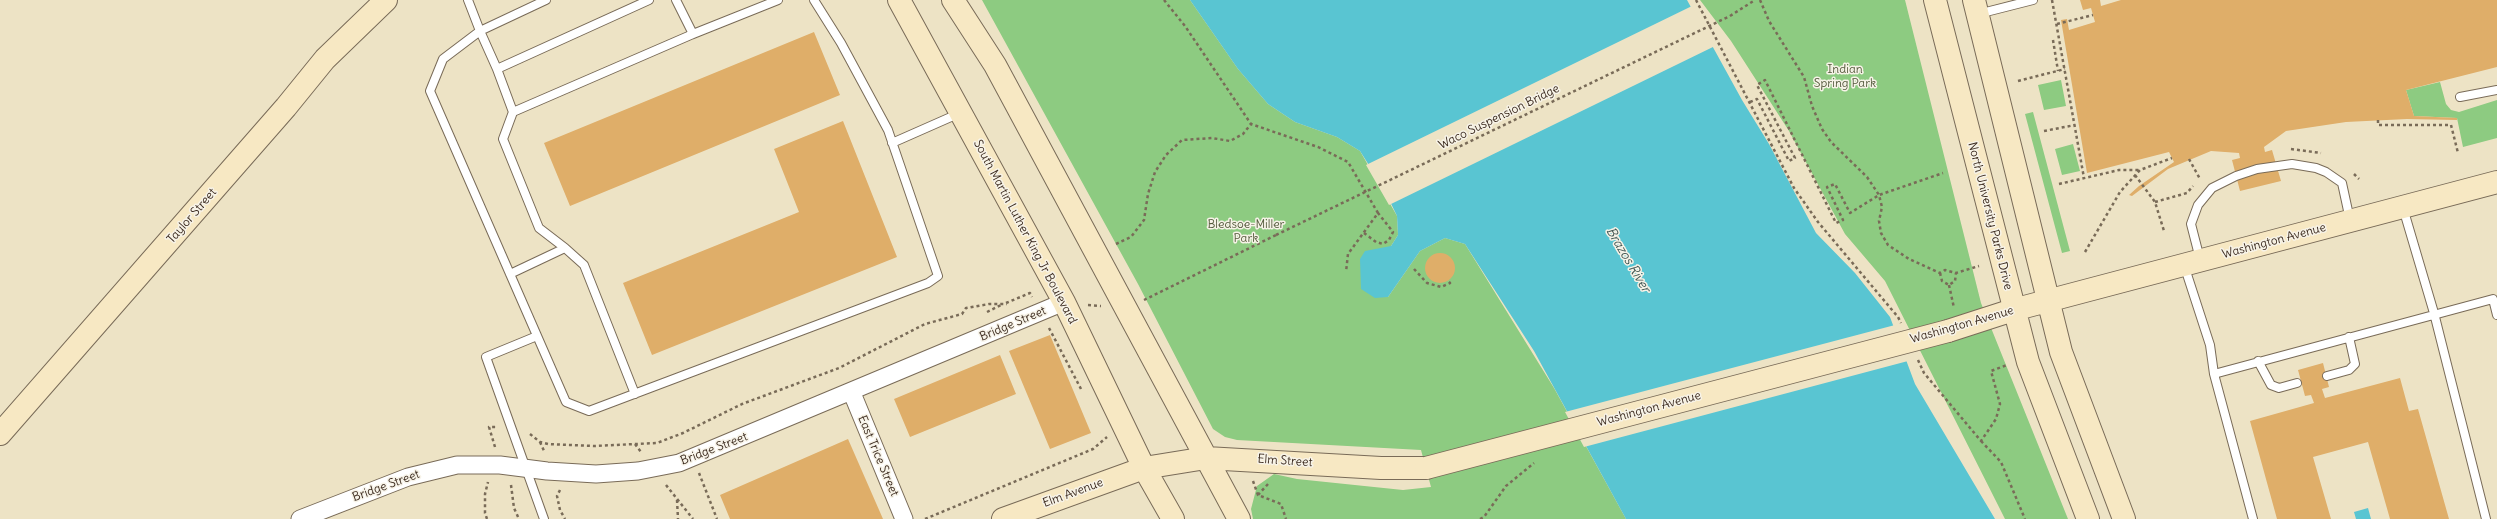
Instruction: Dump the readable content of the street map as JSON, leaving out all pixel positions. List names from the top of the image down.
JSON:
{
  "streets": {
    "main road": [
      "Taylor Street",
      "North University Parks Drive",
      "South Martin Luther King Jr Boulevard",
      "Washington Avenue",
      "Elm Street",
      "Elm Avenue"
    ],
    "street": ["Bridge Street", "East Trice Street"],
    "path": ["Waco Suspension Bridge"]
  },
  "crossings": [
    ["North University Parks Drive", "Washington Avenue"],
    ["South Martin Luther King Jr Boulevard", "Bridge Street"],
    ["South Martin Luther King Jr Boulevard", "Elm Street"],
    ["South Martin Luther King Jr Boulevard", "Elm Avenue"],
    ["Washington Avenue", "Elm Street"],
    ["Bridge Street", "East Trice Street"],
    ["Elm Street", "Elm Avenue"]
  ],
  "water": ["Brazos River"],
  "parks": ["Indian Spring Park", "Bledsoe-Miller Park"]
}
